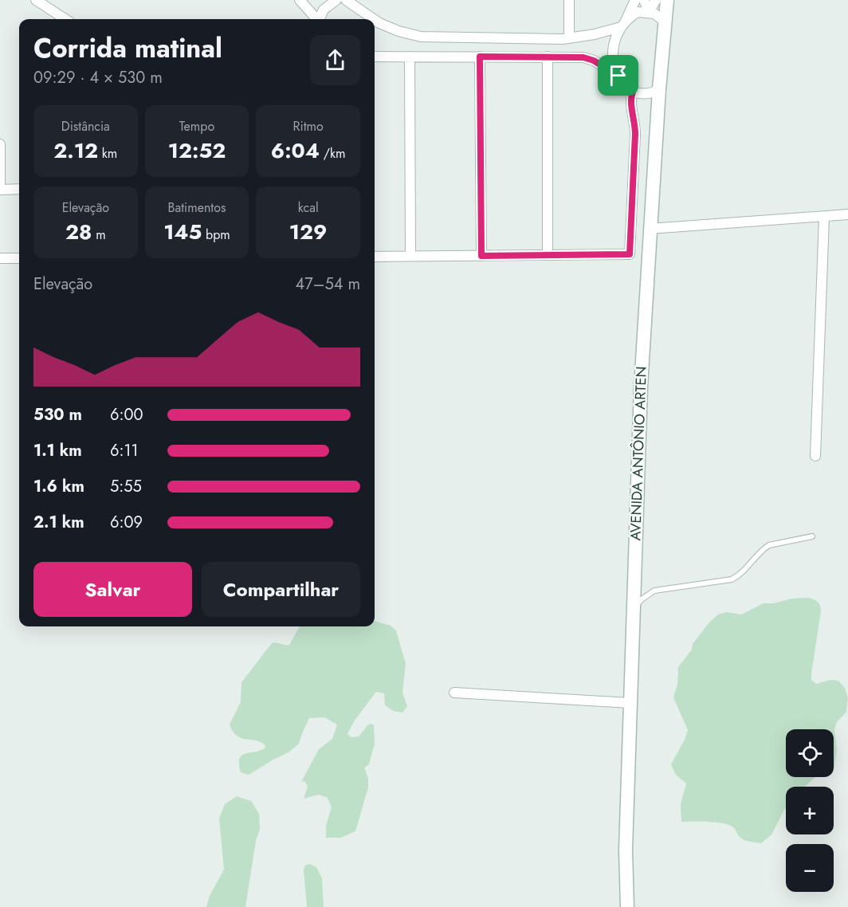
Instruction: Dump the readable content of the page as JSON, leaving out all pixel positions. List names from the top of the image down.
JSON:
{
  "streets": {
    "street": ["AVENIDA ANTÔNIO ARTEN"]
  },
  "page": {
    "heading": ["Corrida matinal", "09:29 · 4 × 530 m"],
    "stats": [
      ["Distância", "2.12 km"],
      ["Tempo", "12:52"],
      ["Ritmo", "6:04 /km"],
      ["Elevação", "28 m"],
      ["Batimentos", "145 bpm"],
      ["kcal", "129"]
    ],
    "chart": ["Elevação", "47–54 m"],
    "list": [
      {
        "name": "530 m",
        "note": "6:00"
      },
      {
        "name": "1.1 km",
        "note": "6:11"
      },
      {
        "name": "1.6 km",
        "note": "5:55"
      },
      {
        "name": "2.1 km",
        "note": "6:09"
      }
    ],
    "buttons": ["Salvar", "Compartilhar"],
    "map_buttons": ["+", "−"]
  }
}
